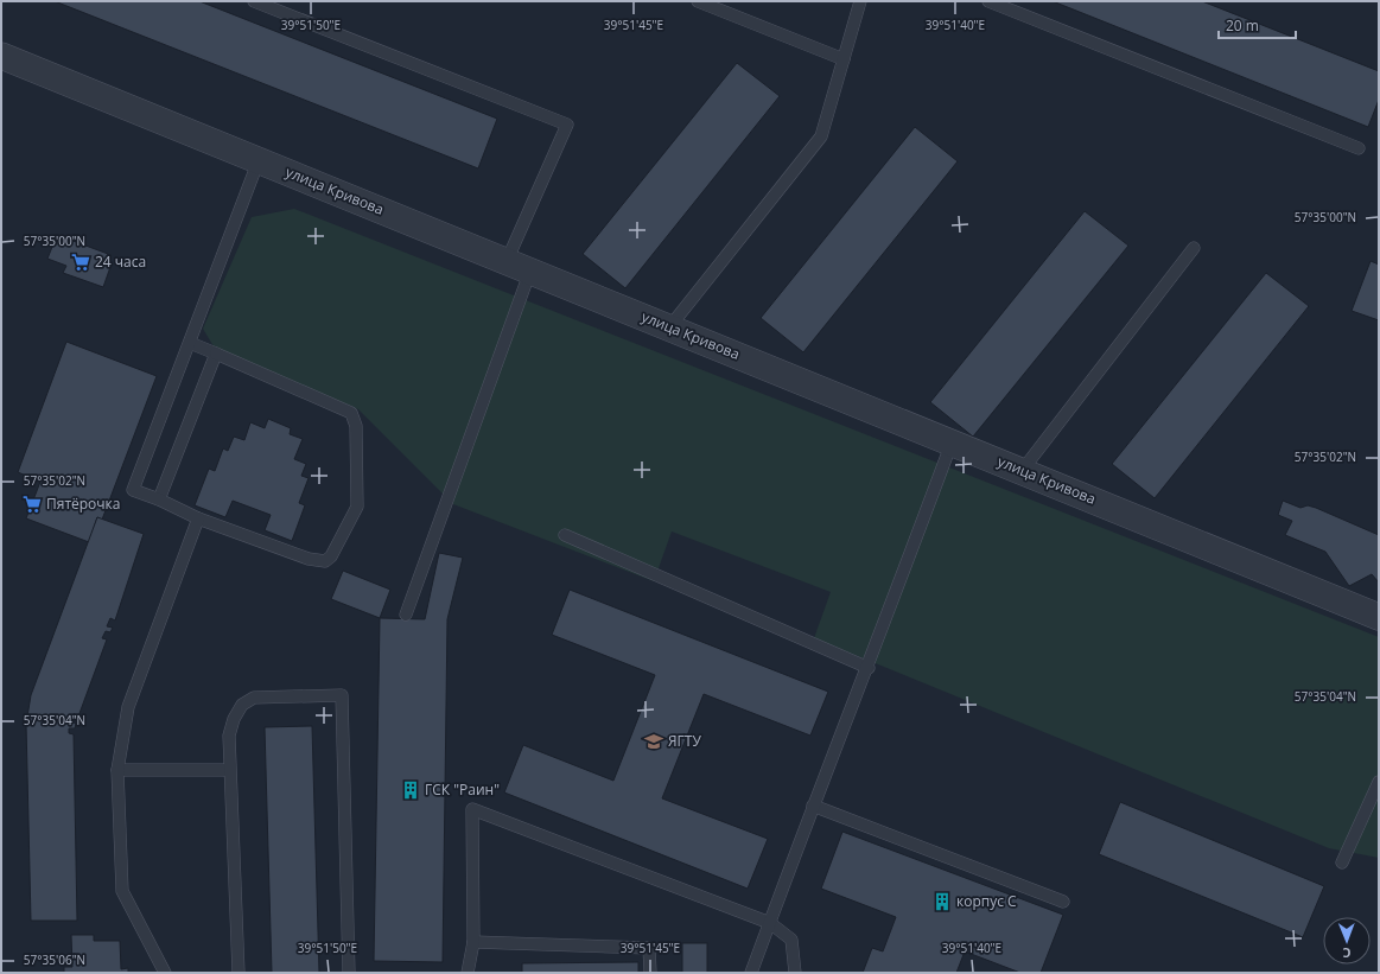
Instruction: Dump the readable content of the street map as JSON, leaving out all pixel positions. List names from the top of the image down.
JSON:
{
  "streets": {
    "street": ["улица Кривова"]
  },
  "places": {
    "supermarket": ["24 часа", "Пятёрочка"],
    "school or university": ["ЯГТУ"],
    "building": ["ГСК \"Раин\"", "корпус С"]
  },
  "scale_bar": "20 m",
  "north": "bottom",
  "coordinates": [
    "39°51'50\"E",
    "39°51'45\"E",
    "39°51'40\"E",
    "57°35'00\"N",
    "57°35'02\"N",
    "57°35'04\"N",
    "57°35'06\"N"
  ]
}
